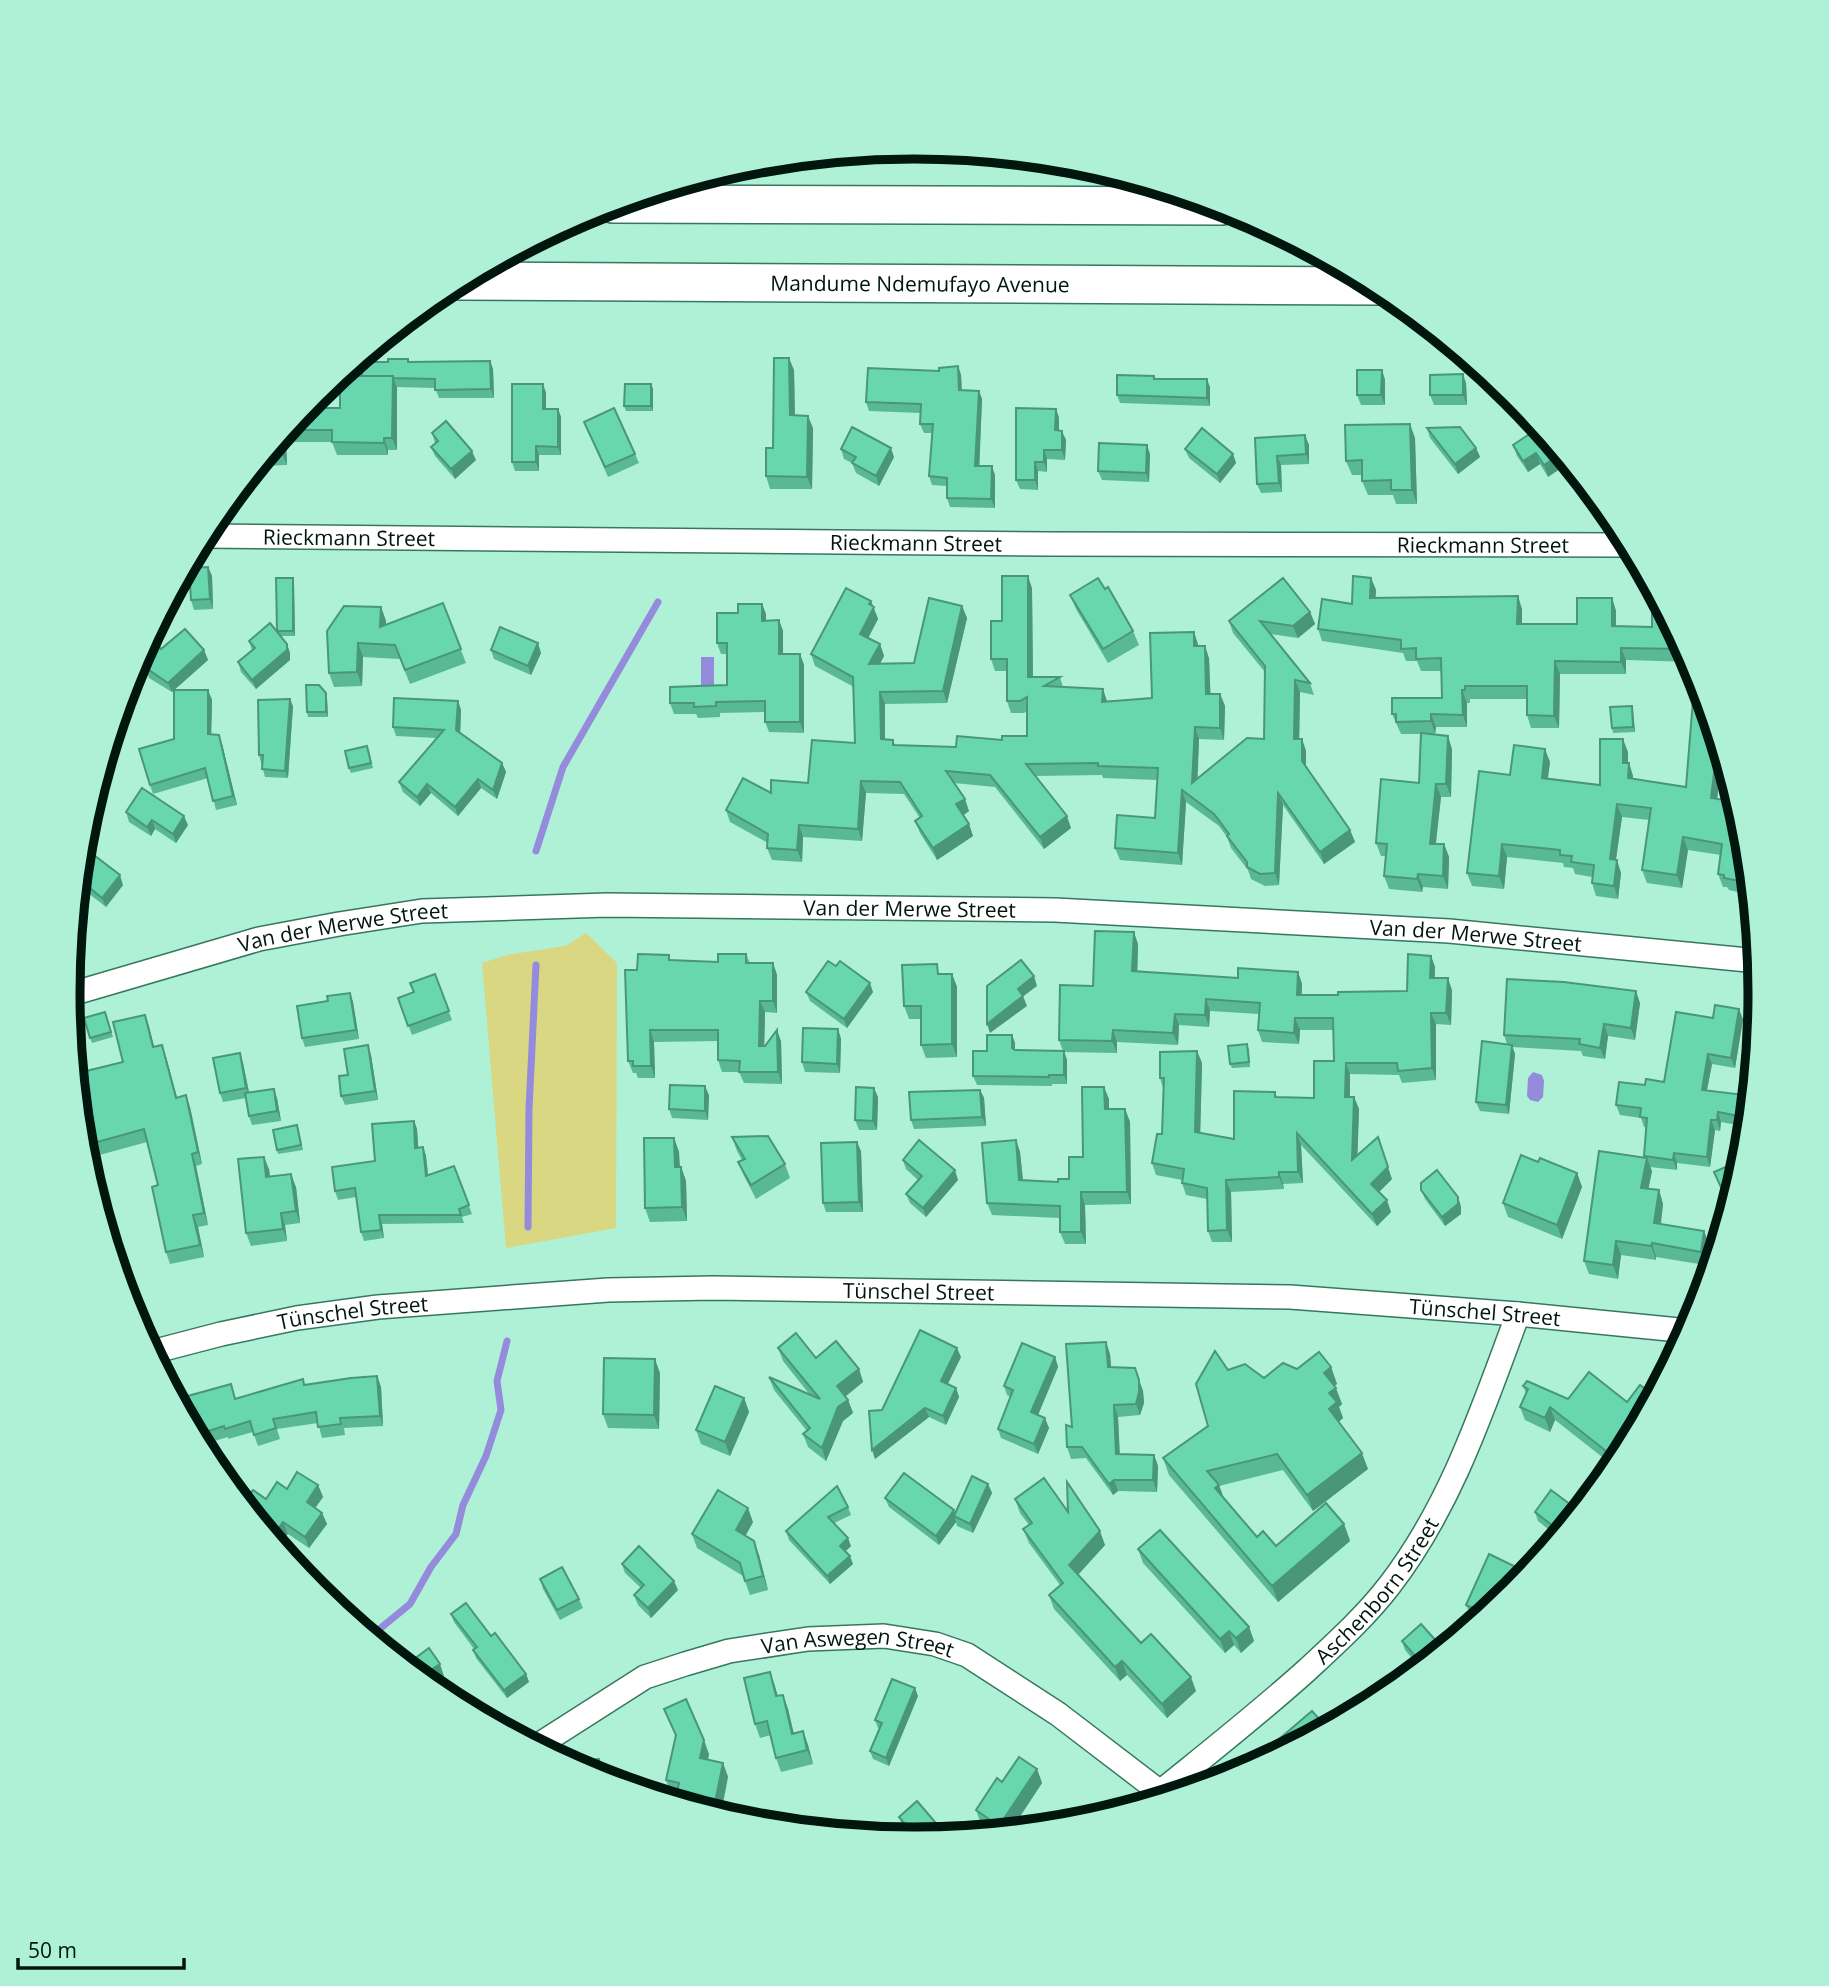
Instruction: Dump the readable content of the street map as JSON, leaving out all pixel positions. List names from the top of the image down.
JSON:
{
  "streets": {
    "main road": ["Mandume Ndemufayo Avenue"],
    "street": [
      "Rieckmann Street",
      "Van der Merwe Street",
      "Tünschel Street",
      "Aschenborn Street",
      "Van Aswegen Street"
    ]
  },
  "crossings": [
    ["Tünschel Street", "Aschenborn Street"]
  ],
  "scale_bar": "50 m"
}
